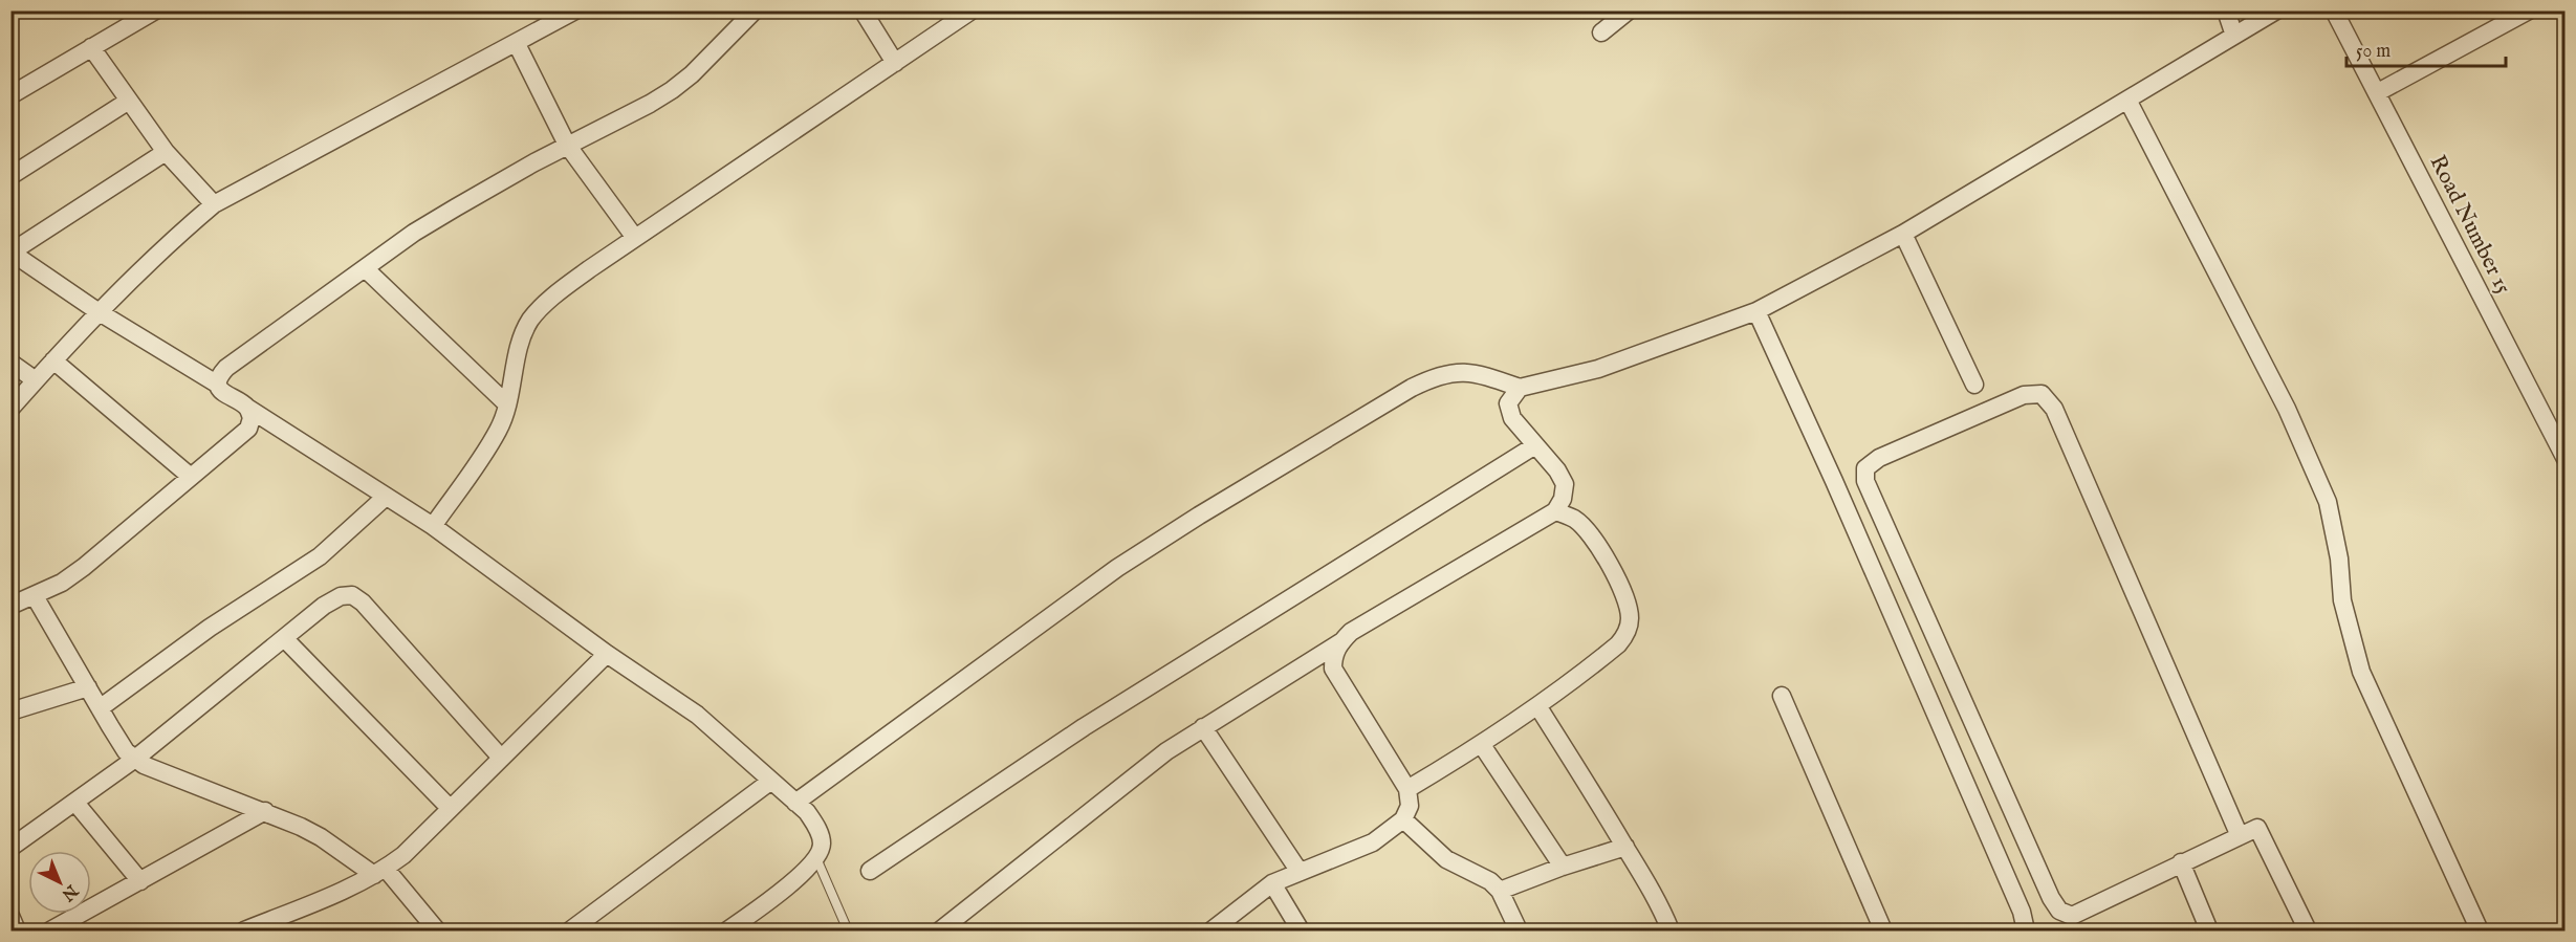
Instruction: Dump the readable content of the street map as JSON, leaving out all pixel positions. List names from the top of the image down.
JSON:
{
  "streets": {
    "street": ["Road Number 15"]
  },
  "scale_bar": "50 m",
  "north": "bottom right"
}
